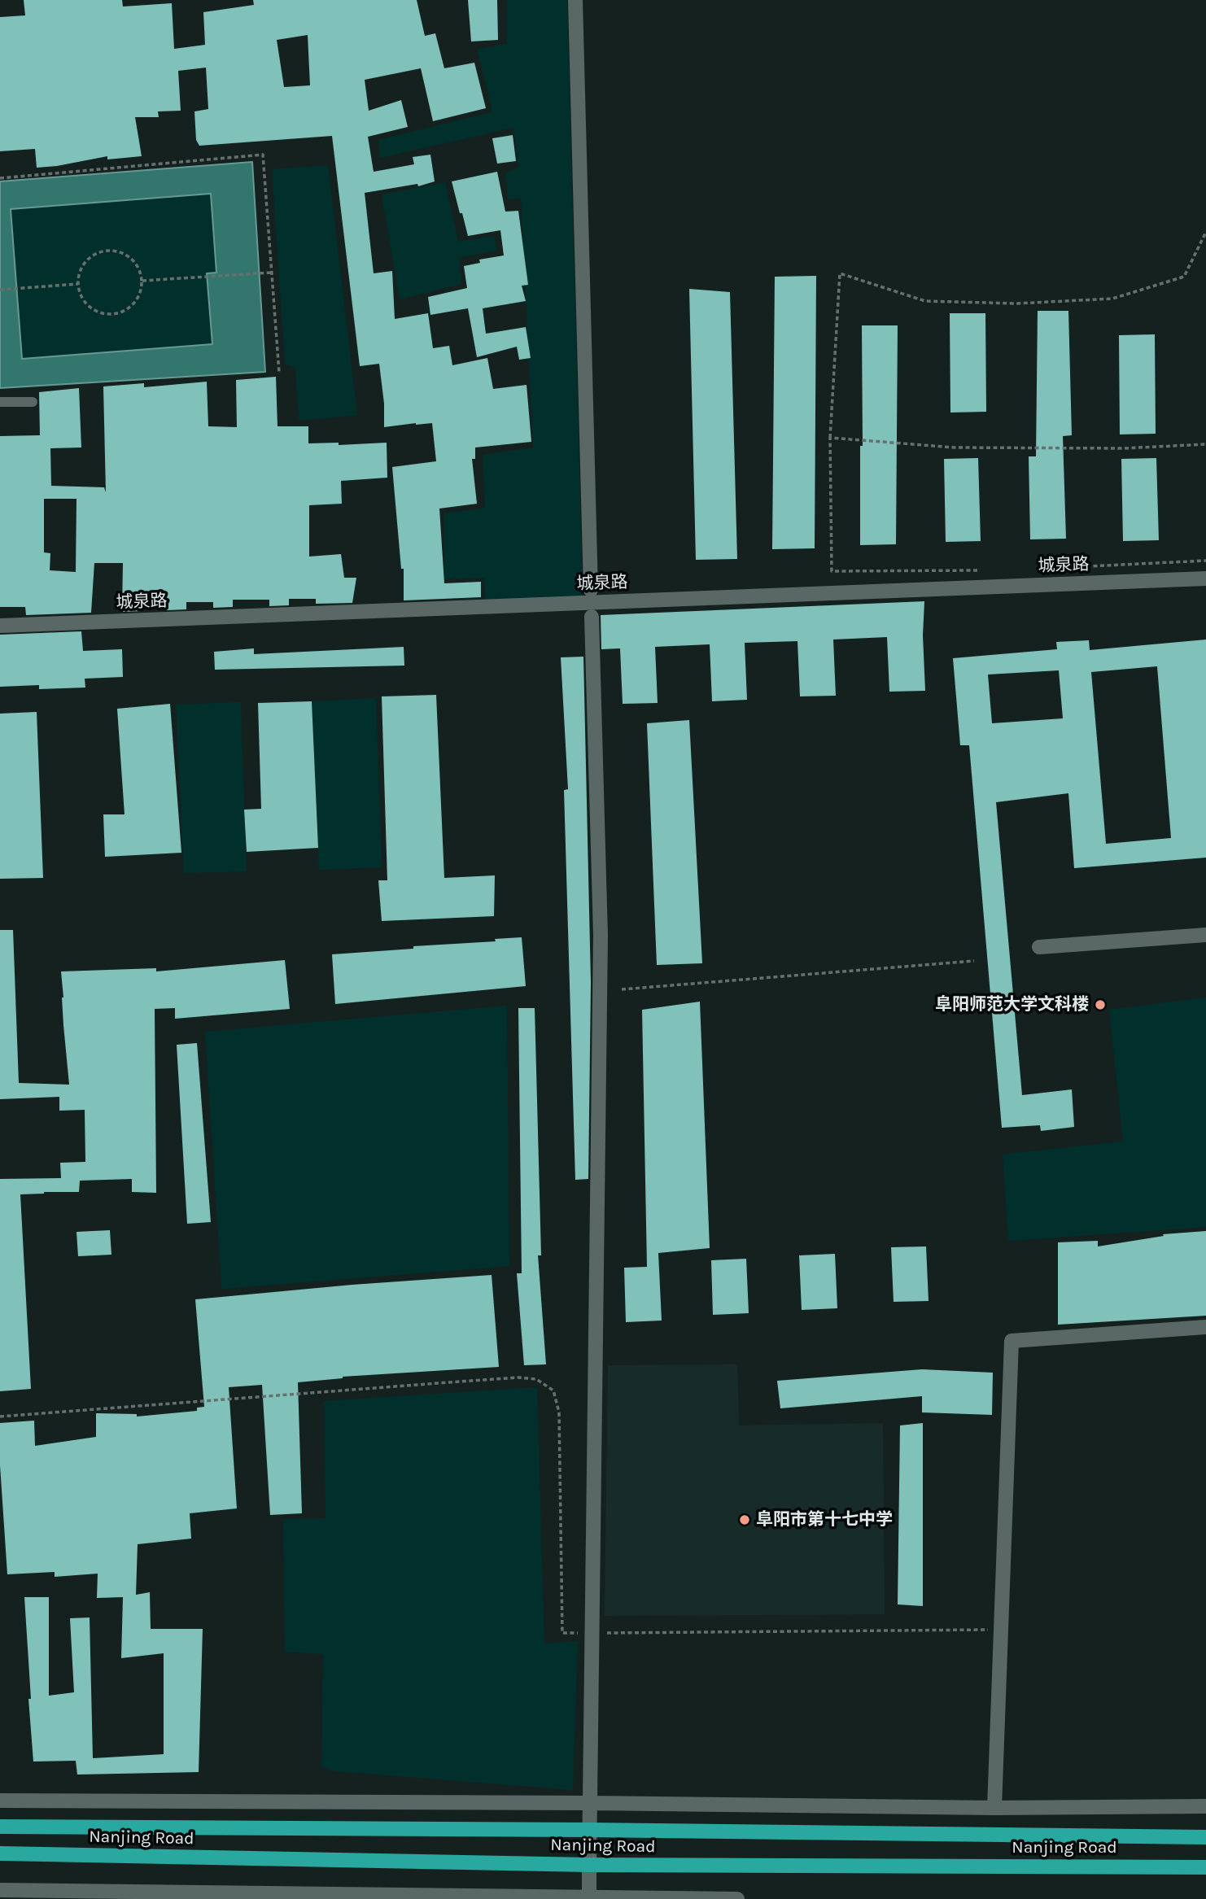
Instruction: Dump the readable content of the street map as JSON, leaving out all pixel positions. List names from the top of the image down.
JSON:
{
  "streets": {
    "main road": ["Nanjing Road"],
    "street": ["城泉路"]
  },
  "places": ["阜阳师范大学文科楼", "阜阳市第十七中学"]
}
